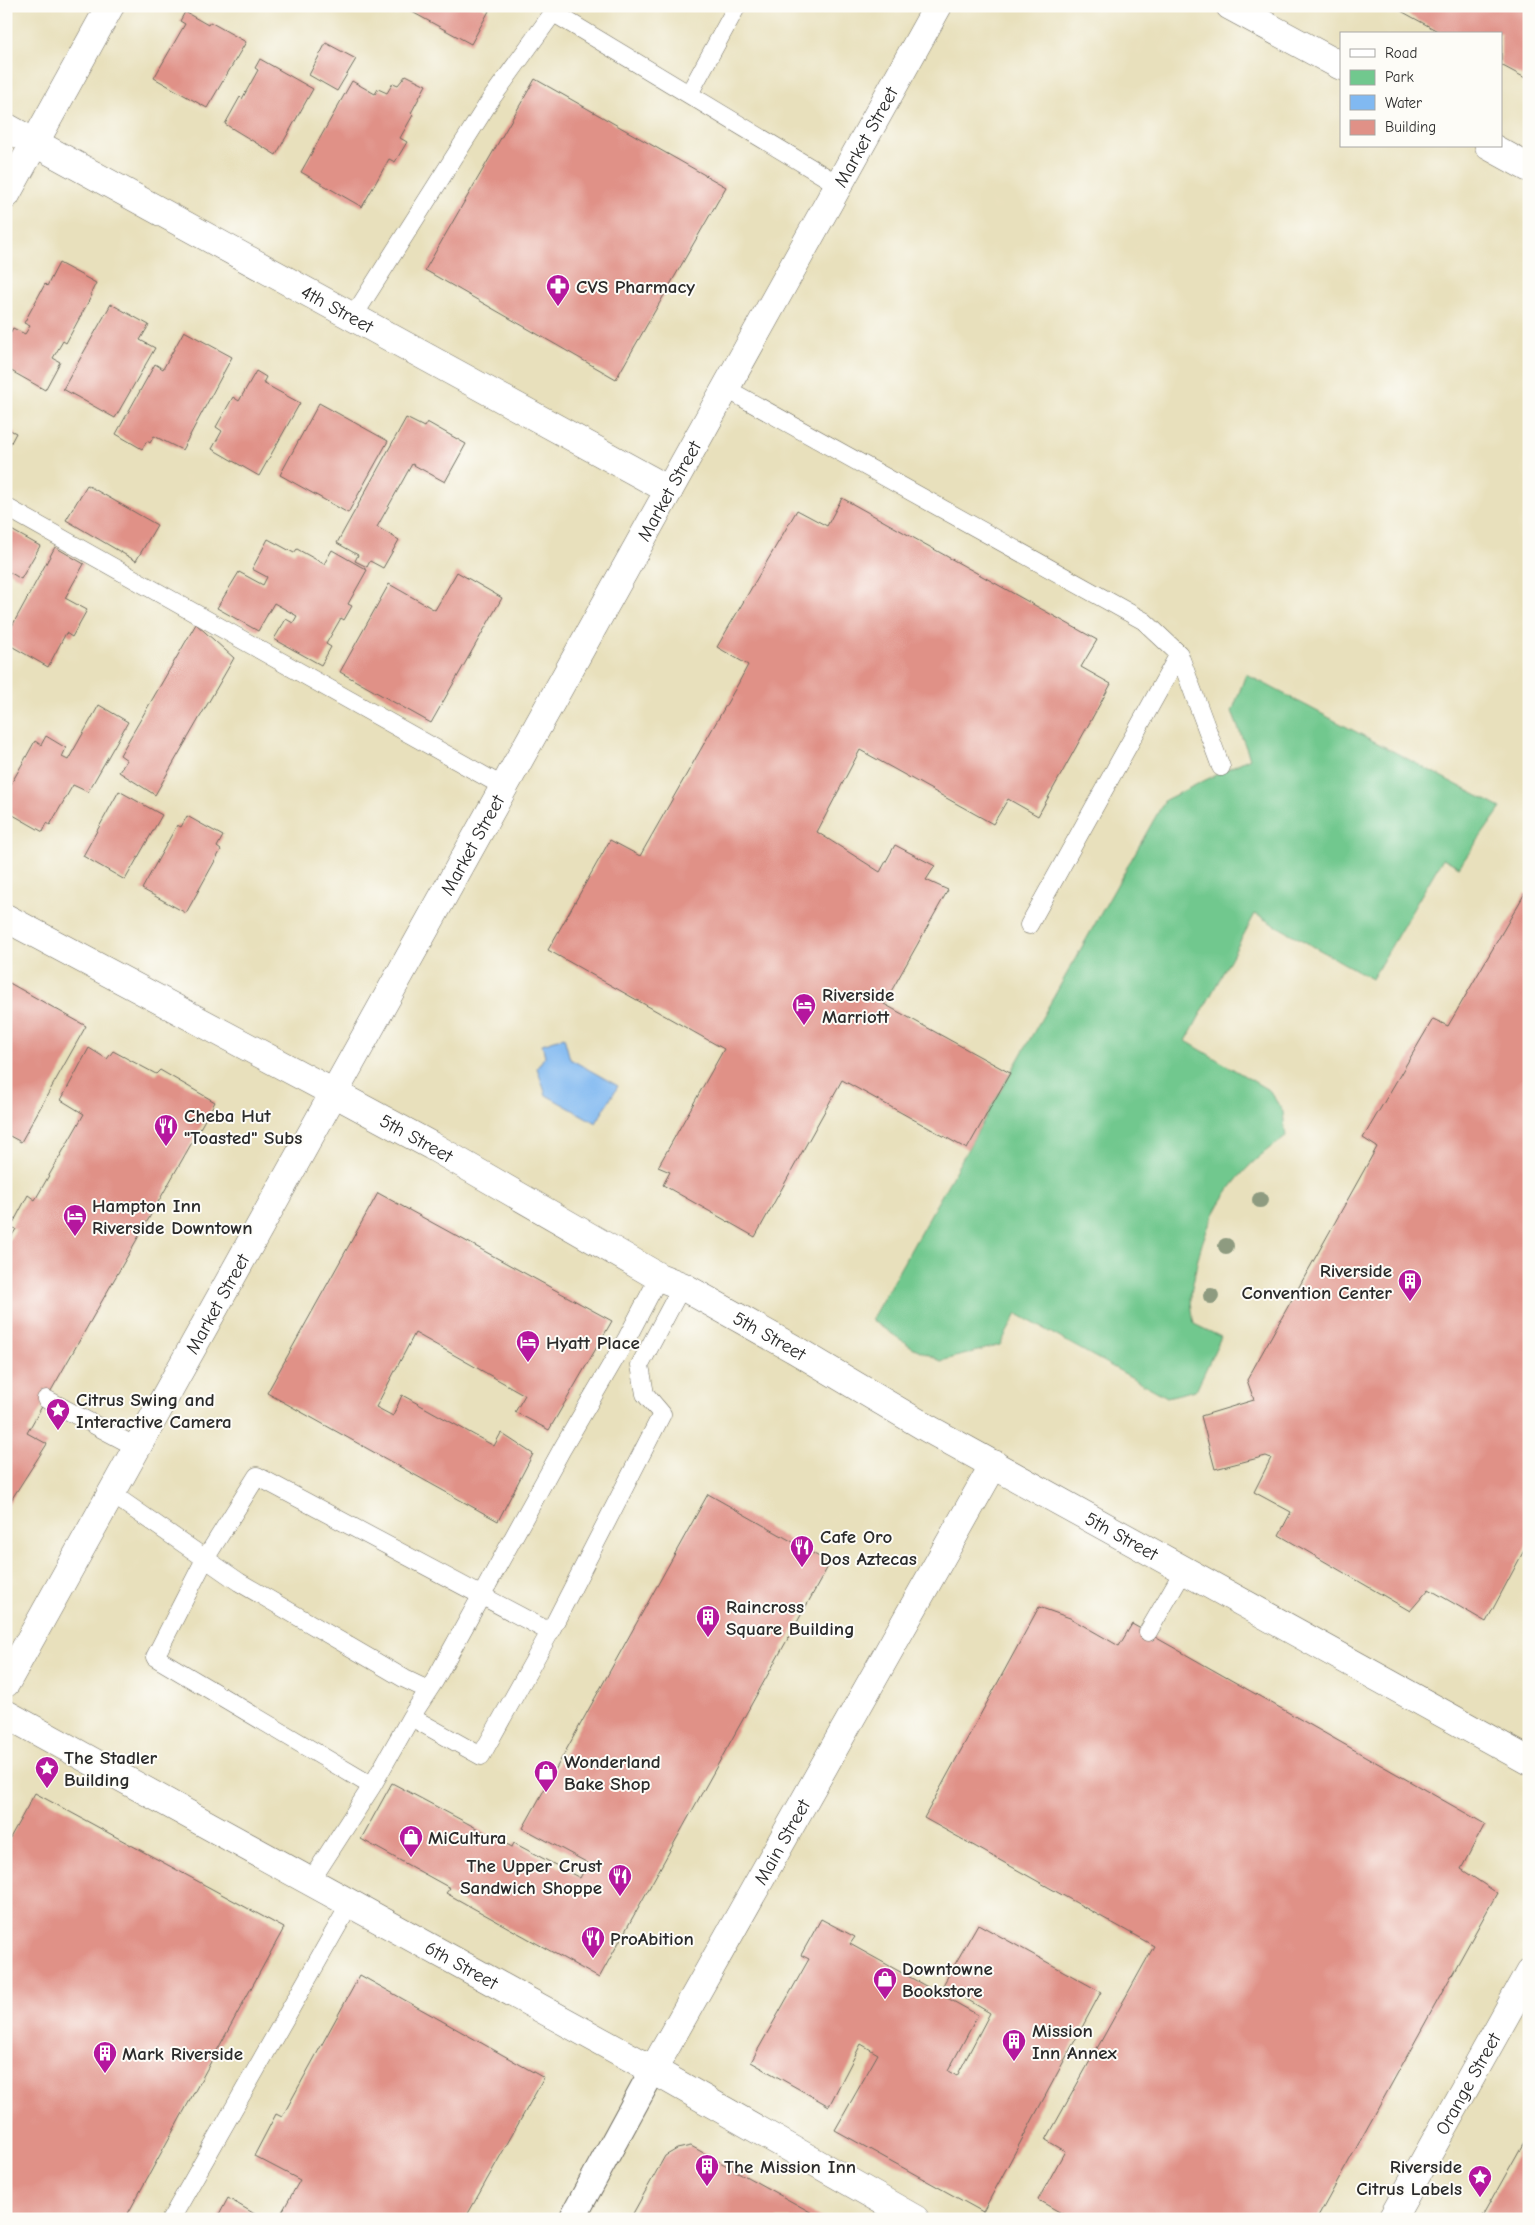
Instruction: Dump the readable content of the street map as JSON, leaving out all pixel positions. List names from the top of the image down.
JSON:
{
  "streets": {
    "street": [
      "Market Street",
      "4th Street",
      "5th Street",
      "Main Street",
      "6th Street",
      "Orange Street"
    ]
  },
  "crossings": [
    ["Market Street", "4th Street"],
    ["Market Street", "5th Street"],
    ["5th Street", "Main Street"],
    ["Main Street", "6th Street"]
  ],
  "places": {
    "pharmacy": ["CVS Pharmacy"],
    "hotel": ["Riverside Marriott", "Hampton Inn Riverside Downtown", "Hyatt Place"],
    "restaurant": [
      "Cheba Hut \"Toasted\" Subs",
      "Cafe Oro Dos Aztecas",
      "The Upper Crust Sandwich Shoppe",
      "ProAbition"
    ],
    "building": [
      "Riverside Convention Center",
      "Raincross Square Building",
      "Mission Inn Annex",
      "Mark Riverside",
      "The Mission Inn"
    ],
    "place": ["Citrus Swing and Interactive Camera", "The Stadler Building", "Riverside Citrus Labels"],
    "shop": ["Wonderland Bake Shop", "MiCultura", "Downtowne Bookstore"]
  },
  "legend": [
    "Road",
    "Park",
    "Water",
    "Building"
  ]
}
